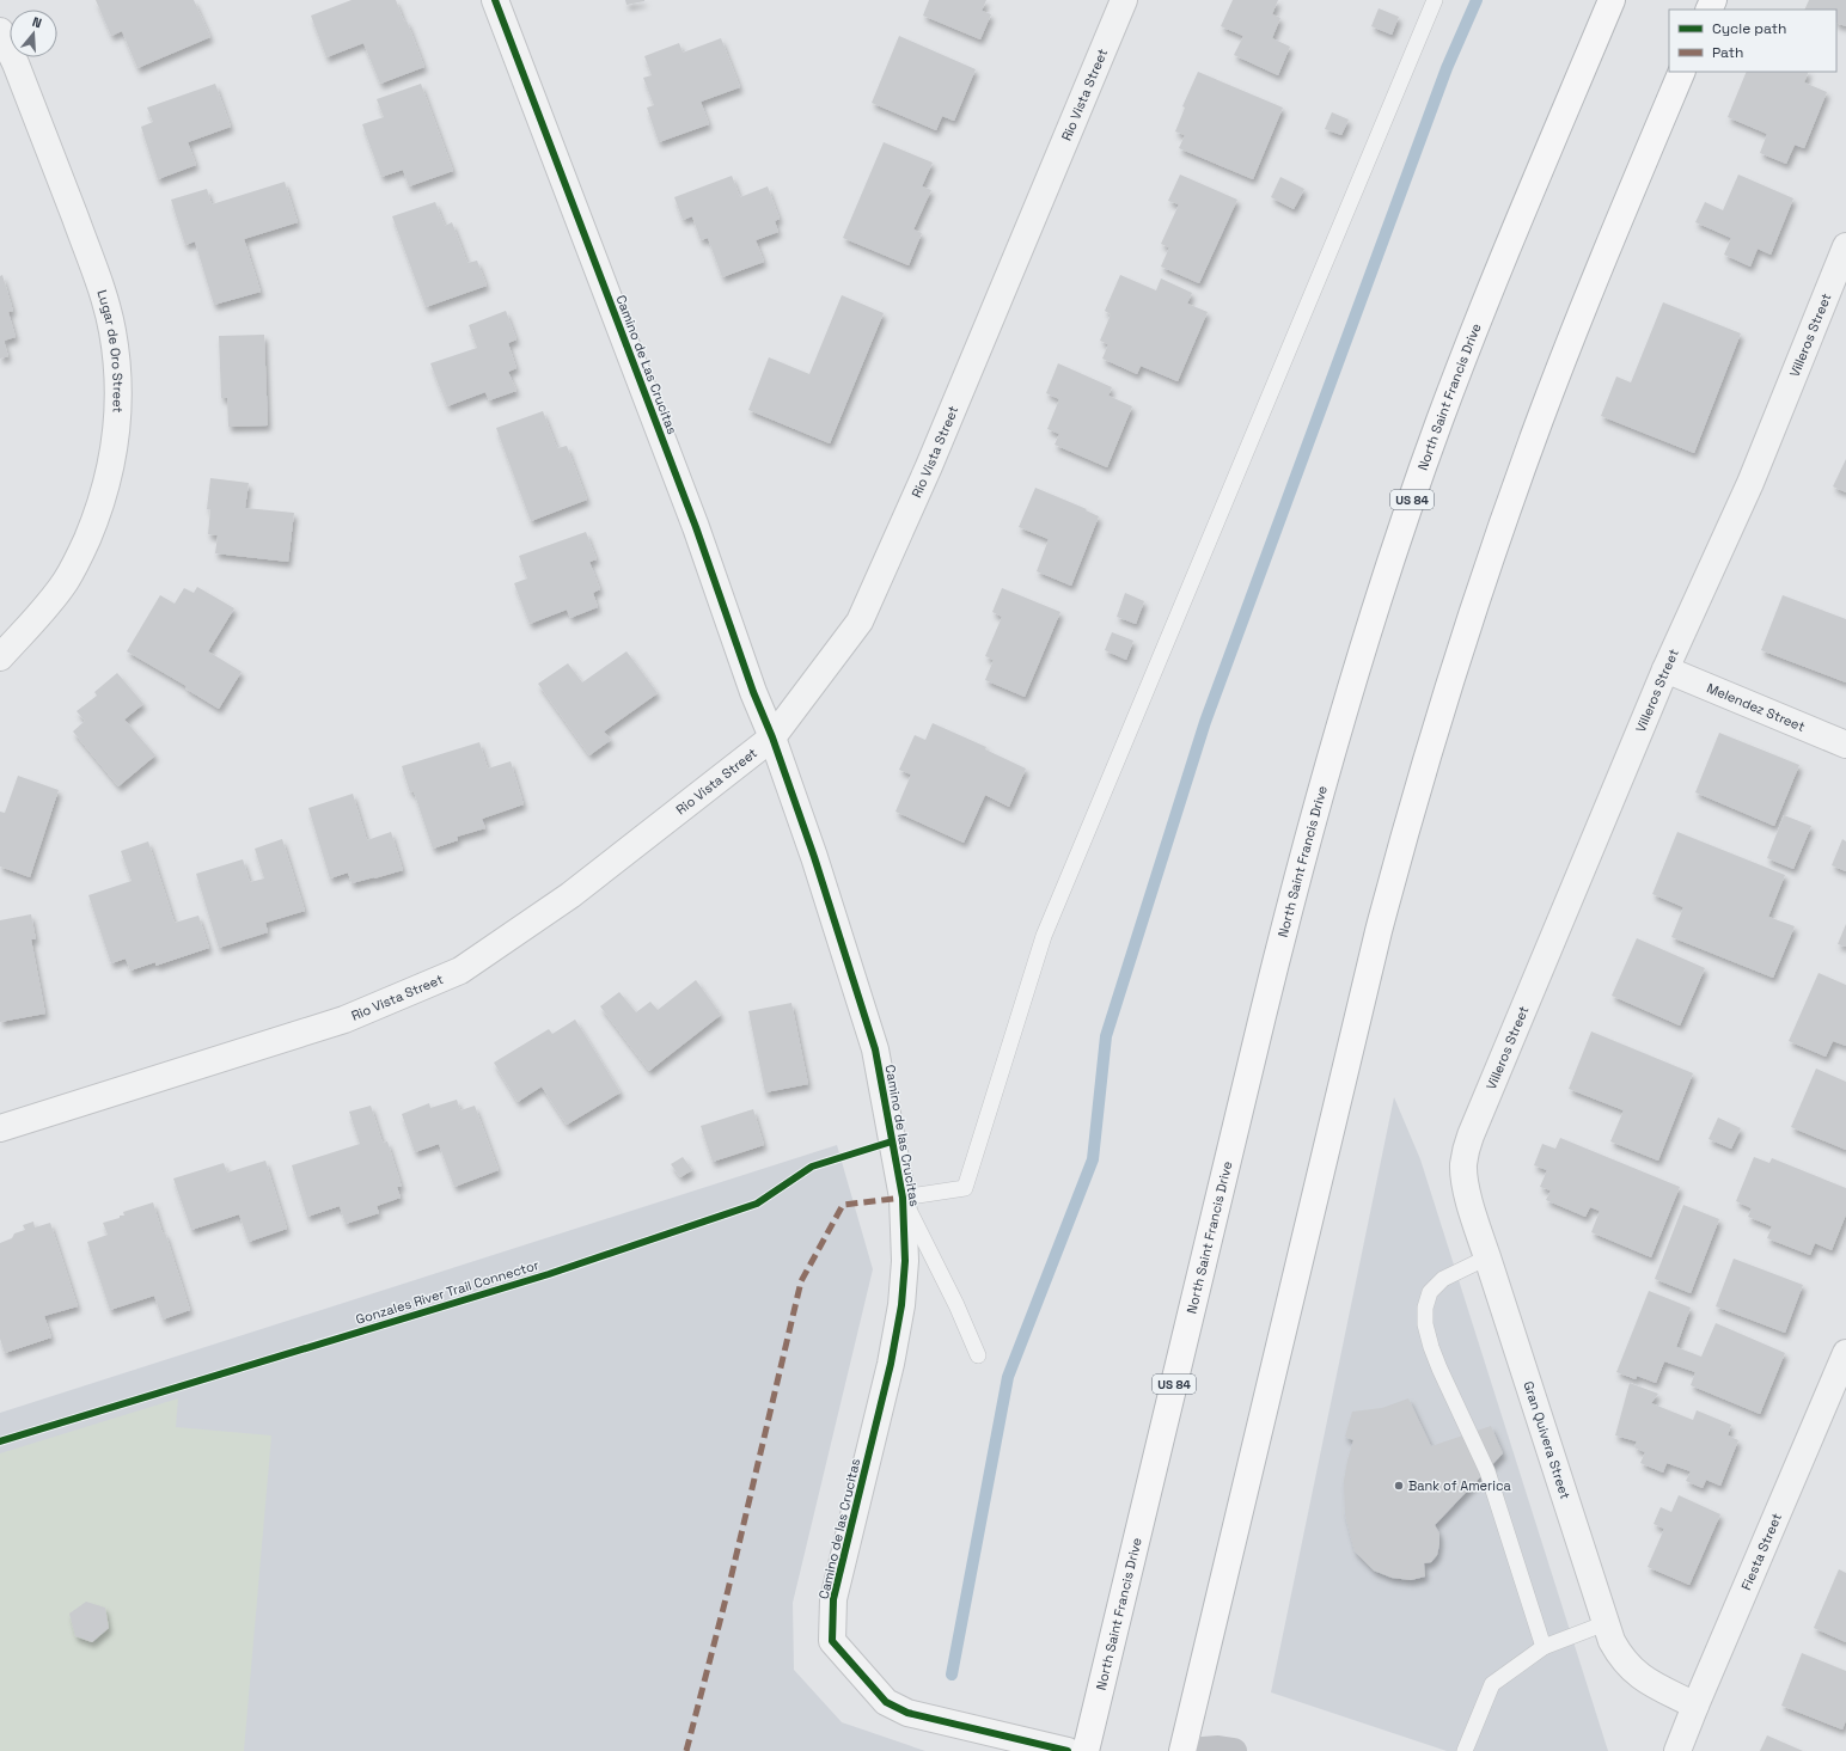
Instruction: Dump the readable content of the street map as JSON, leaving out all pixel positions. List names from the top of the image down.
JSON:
{
  "streets": {
    "highway": ["North Saint Francis Drive", "US 84"],
    "street": [
      "Rio Vista Street",
      "Villeros Street",
      "Lugar de Oro Street",
      "Camino de Las Crucitas",
      "Melendez Street",
      "Camino de las Crucitas",
      "Gran Quivera Street",
      "Fiesta Street"
    ],
    "cycle path": ["Gonzales River Trail Connector"]
  },
  "crossings": [
    ["Rio Vista Street", "Camino de Las Crucitas"],
    ["Rio Vista Street", "Camino de las Crucitas"],
    ["Villeros Street", "Melendez Street"],
    ["Villeros Street", "Gran Quivera Street"],
    ["Camino de Las Crucitas", "Camino de las Crucitas"],
    ["Gran Quivera Street", "Fiesta Street"]
  ],
  "places": ["Bank of America"],
  "legend": ["Cycle path", "Path"],
  "north": "top"
}
